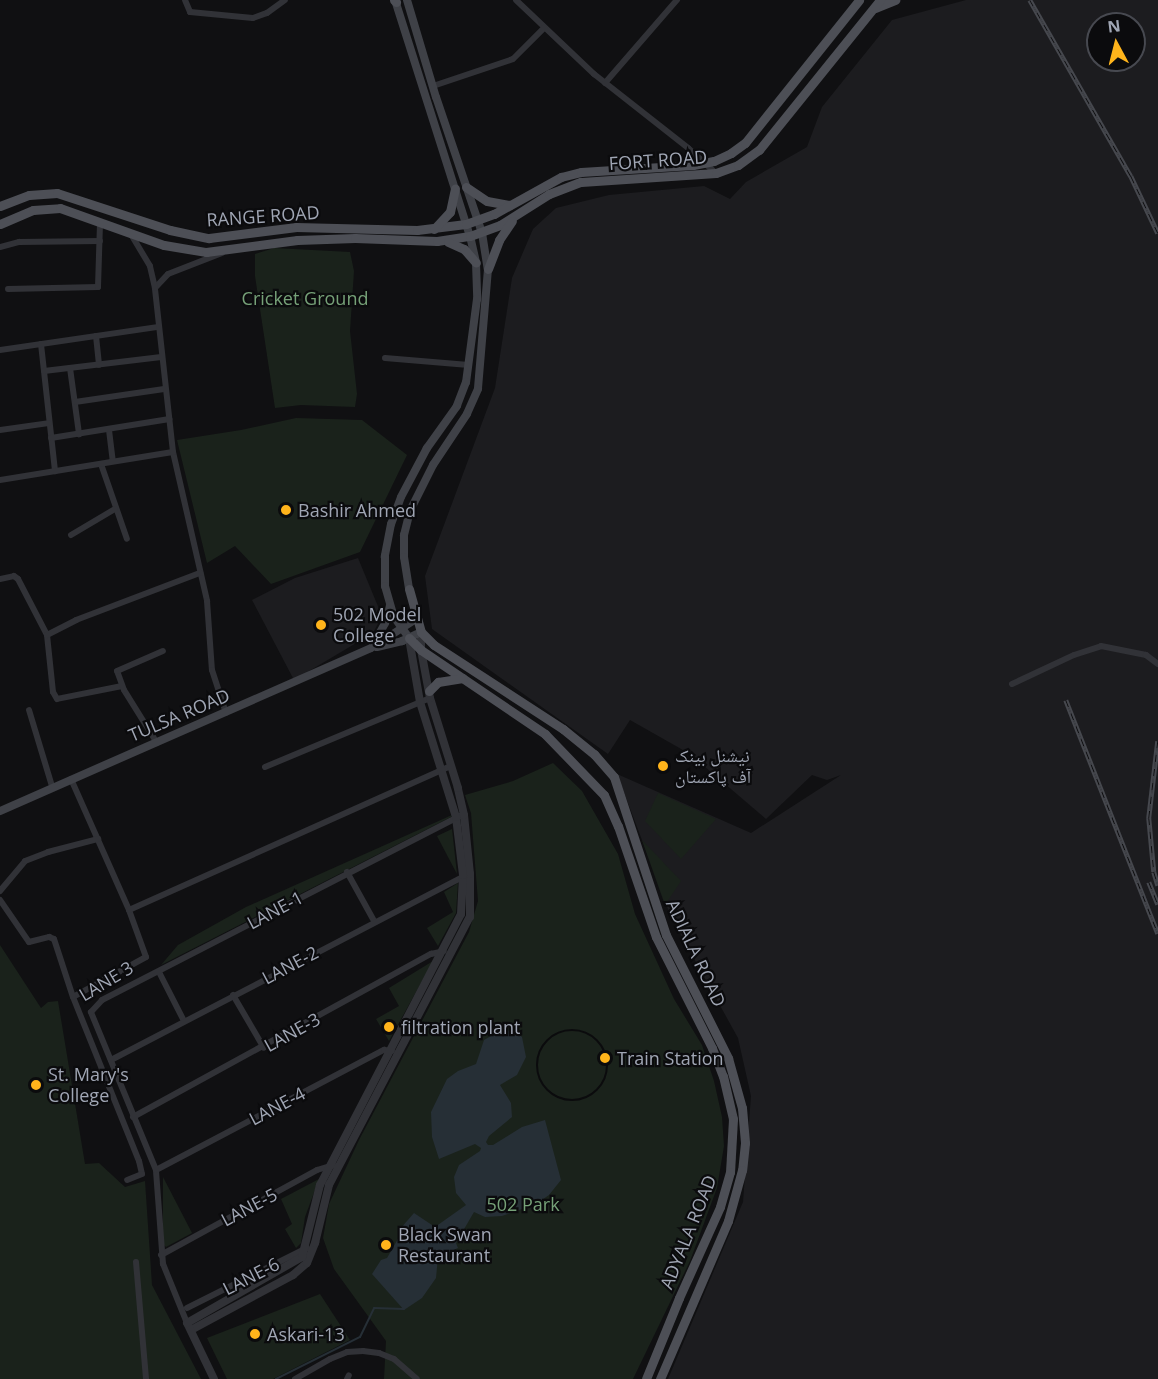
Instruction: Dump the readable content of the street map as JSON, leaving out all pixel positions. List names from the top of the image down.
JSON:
{
  "streets": {
    "main road": [
      "FORT ROAD",
      "RANGE ROAD",
      "TULSA ROAD",
      "ADIALA ROAD",
      "ADYALA ROAD"
    ],
    "street": [
      "LANE-1",
      "LANE-2",
      "LANE 3",
      "LANE-3",
      "LANE-4",
      "LANE-5",
      "LANE-6"
    ]
  },
  "crossings": [
    ["FORT ROAD", "RANGE ROAD"],
    ["TULSA ROAD", "ADIALA ROAD"],
    ["TULSA ROAD", "LANE 3"],
    ["LANE-1", "LANE-2"]
  ],
  "parks": ["Cricket Ground", "502 Park"],
  "places": [
    "Bashir Ahmed",
    "502 Model College",
    "نیشنل بینک آف پاکستان",
    "filtration plant",
    "Train Station",
    "St. Mary's College",
    "Black Swan Restaurant",
    "Askari-13"
  ],
  "north": "top"
}
